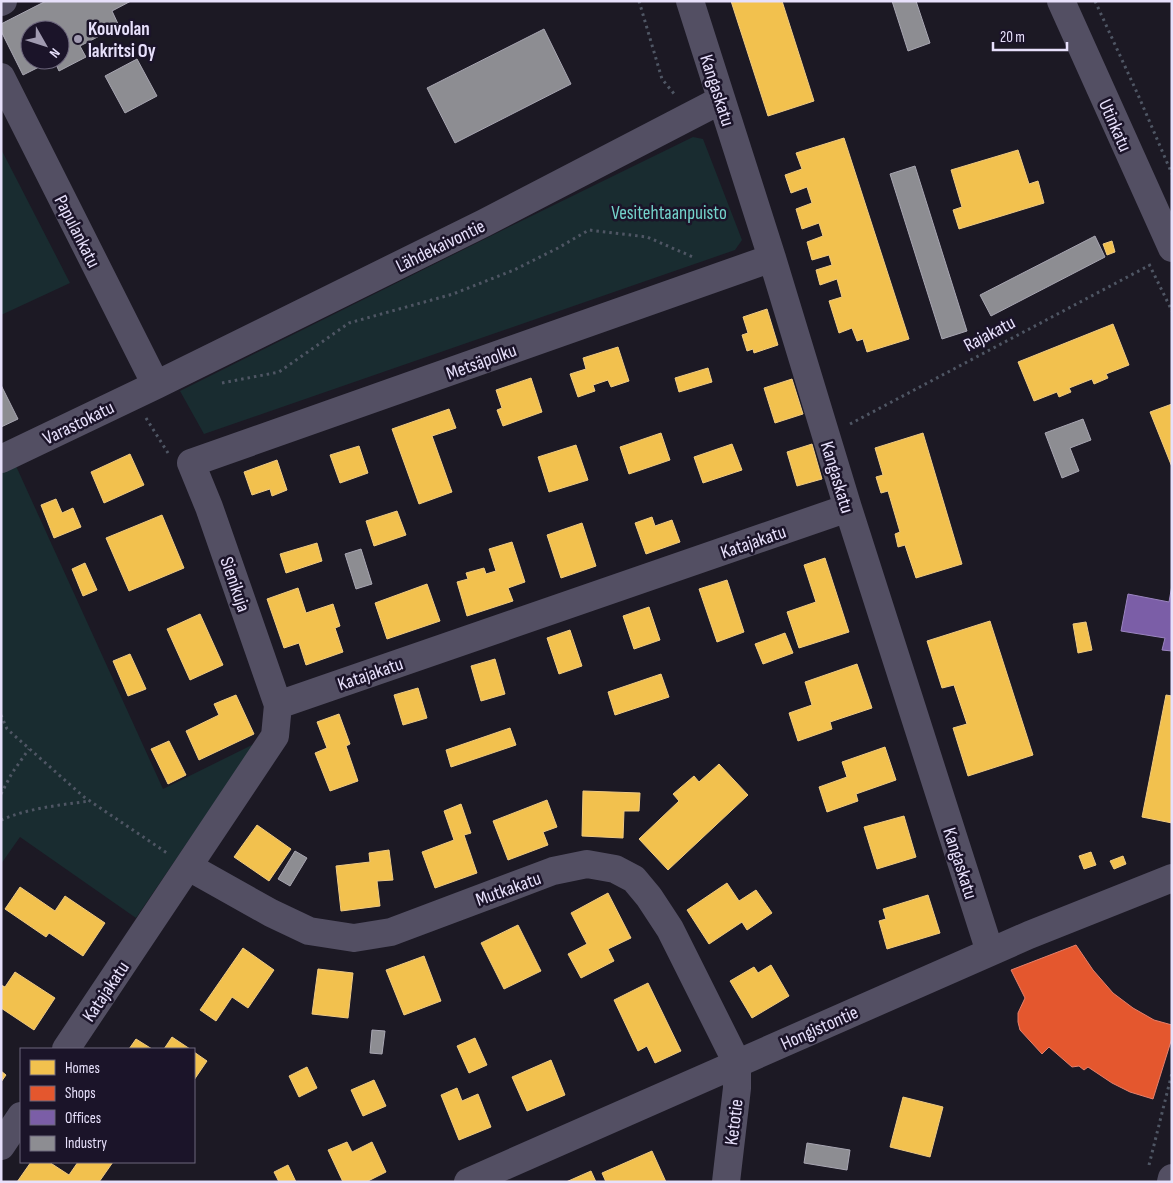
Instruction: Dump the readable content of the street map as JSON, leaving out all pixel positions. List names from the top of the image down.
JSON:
{
  "streets": {
    "street": [
      "Kangaskatu",
      "Utinkatu",
      "Papulankatu",
      "Lähdekaivontie",
      "Metsäpolku",
      "Varastokatu",
      "Katajakatu",
      "Sienikuja",
      "Mutkakatu",
      "Hongistontie",
      "Ketotie"
    ],
    "path": ["Rajakatu"]
  },
  "crossings": [
    ["Kangaskatu", "Lähdekaivontie"],
    ["Kangaskatu", "Metsäpolku"],
    ["Kangaskatu", "Katajakatu"],
    ["Kangaskatu", "Hongistontie"],
    ["Papulankatu", "Lähdekaivontie"],
    ["Papulankatu", "Varastokatu"],
    ["Lähdekaivontie", "Varastokatu"],
    ["Metsäpolku", "Sienikuja"],
    ["Katajakatu", "Sienikuja"],
    ["Katajakatu", "Mutkakatu"],
    ["Mutkakatu", "Hongistontie"],
    ["Mutkakatu", "Ketotie"],
    ["Hongistontie", "Ketotie"]
  ],
  "parks": ["Vesitehtaanpuisto"],
  "places": ["Kouvolan lakritsi Oy"],
  "legend": [
    "Homes",
    "Shops",
    "Offices",
    "Industry"
  ],
  "scale_bar": "20 m",
  "north": "bottom right"
}
